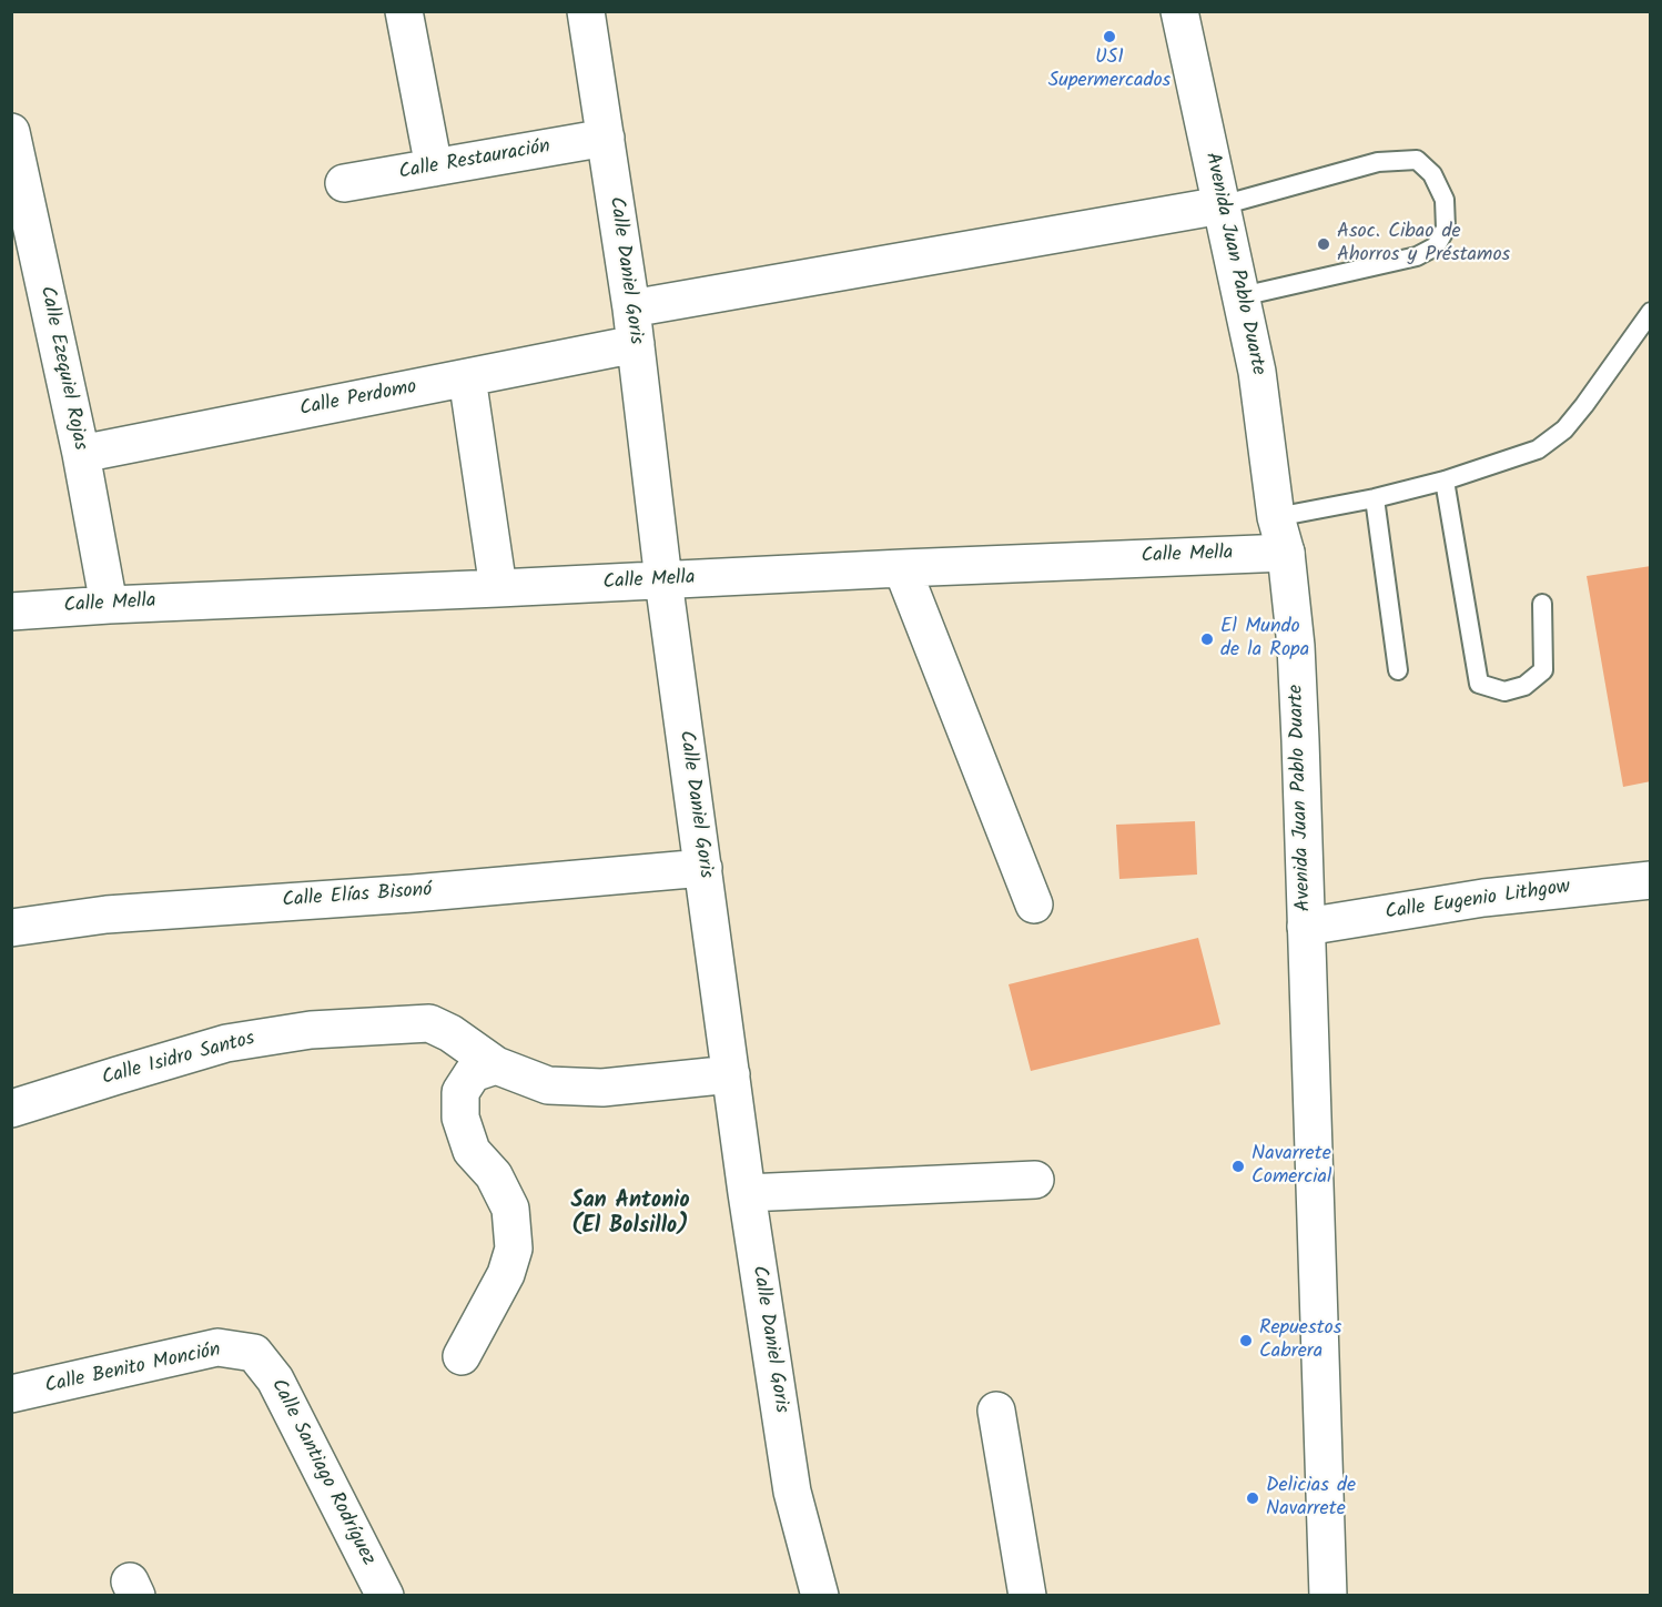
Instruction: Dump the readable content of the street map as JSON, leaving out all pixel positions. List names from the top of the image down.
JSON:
{
  "streets": {
    "street": [
      "Calle Restauración",
      "Avenida Juan Pablo Duarte",
      "Calle Daniel Goris",
      "Calle Ezequiel Rojas",
      "Calle Perdomo",
      "Calle Mella",
      "Calle Elías Bisonó",
      "Calle Eugenio Lithgow",
      "Calle Isidro Santos",
      "Calle Benito Monción",
      "Calle Santiago Rodríguez"
    ]
  },
  "crossings": [
    ["Calle Restauración", "Calle Daniel Goris"],
    ["Avenida Juan Pablo Duarte", "Calle Mella"],
    ["Avenida Juan Pablo Duarte", "Calle Eugenio Lithgow"],
    ["Calle Daniel Goris", "Calle Perdomo"],
    ["Calle Daniel Goris", "Calle Mella"],
    ["Calle Daniel Goris", "Calle Elías Bisonó"],
    ["Calle Daniel Goris", "Calle Isidro Santos"],
    ["Calle Ezequiel Rojas", "Calle Perdomo"],
    ["Calle Ezequiel Rojas", "Calle Mella"],
    ["Calle Benito Monción", "Calle Santiago Rodríguez"]
  ],
  "districts": ["San Antonio (El Bolsillo)"],
  "places": [
    "US1 Supermercados",
    "Asoc. Cibao de Ahorros y Préstamos",
    "El Mundo de la Ropa",
    "Navarrete Comercial",
    "Repuestos Cabrera",
    "Delicias de Navarrete"
  ]
}
